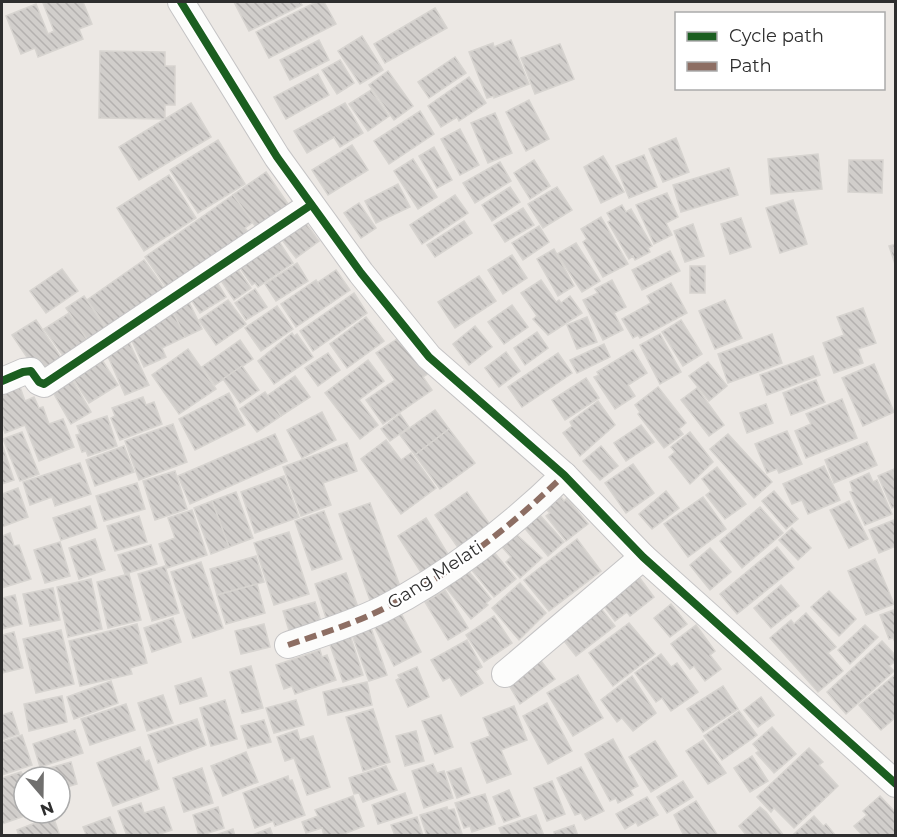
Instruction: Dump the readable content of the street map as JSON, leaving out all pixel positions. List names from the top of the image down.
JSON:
{
  "streets": {
    "street": ["Gang Melati"]
  },
  "legend": ["Cycle path", "Path"],
  "north": "bottom"
}
